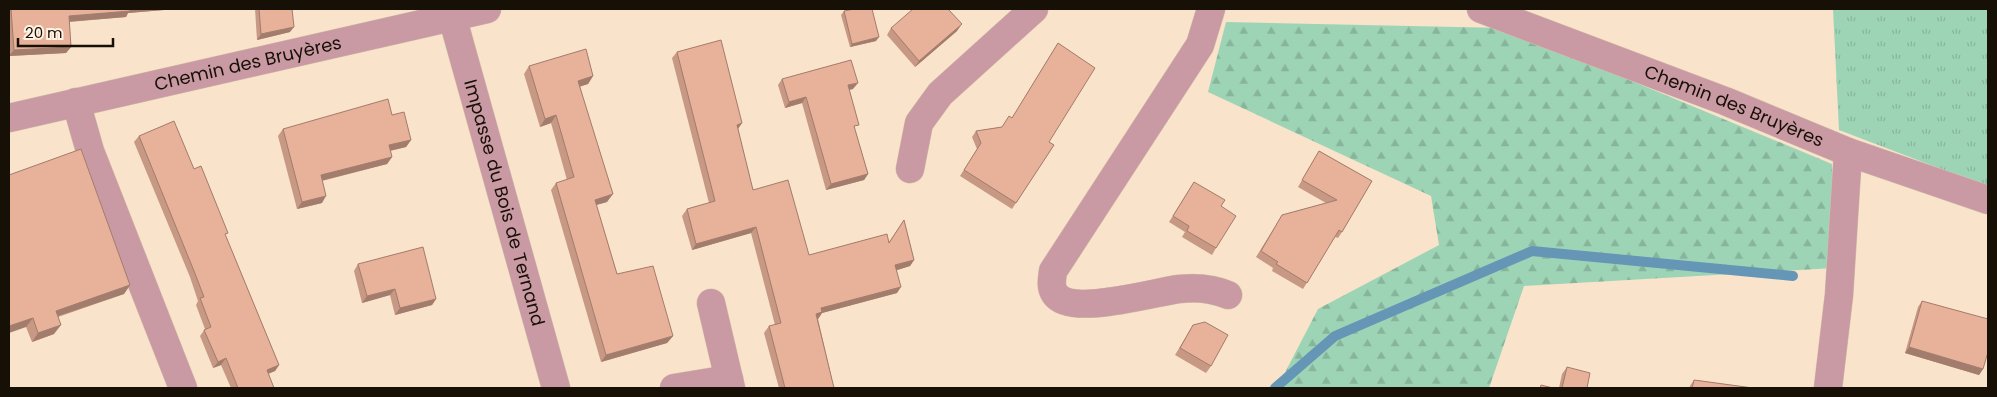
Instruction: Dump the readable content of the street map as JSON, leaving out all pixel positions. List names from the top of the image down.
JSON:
{
  "streets": {
    "street": ["Chemin des Bruyères", "Impasse du Bois de Ternand"]
  },
  "crossings": [
    ["Chemin des Bruyères", "Impasse du Bois de Ternand"]
  ],
  "scale_bar": "20 m"
}
